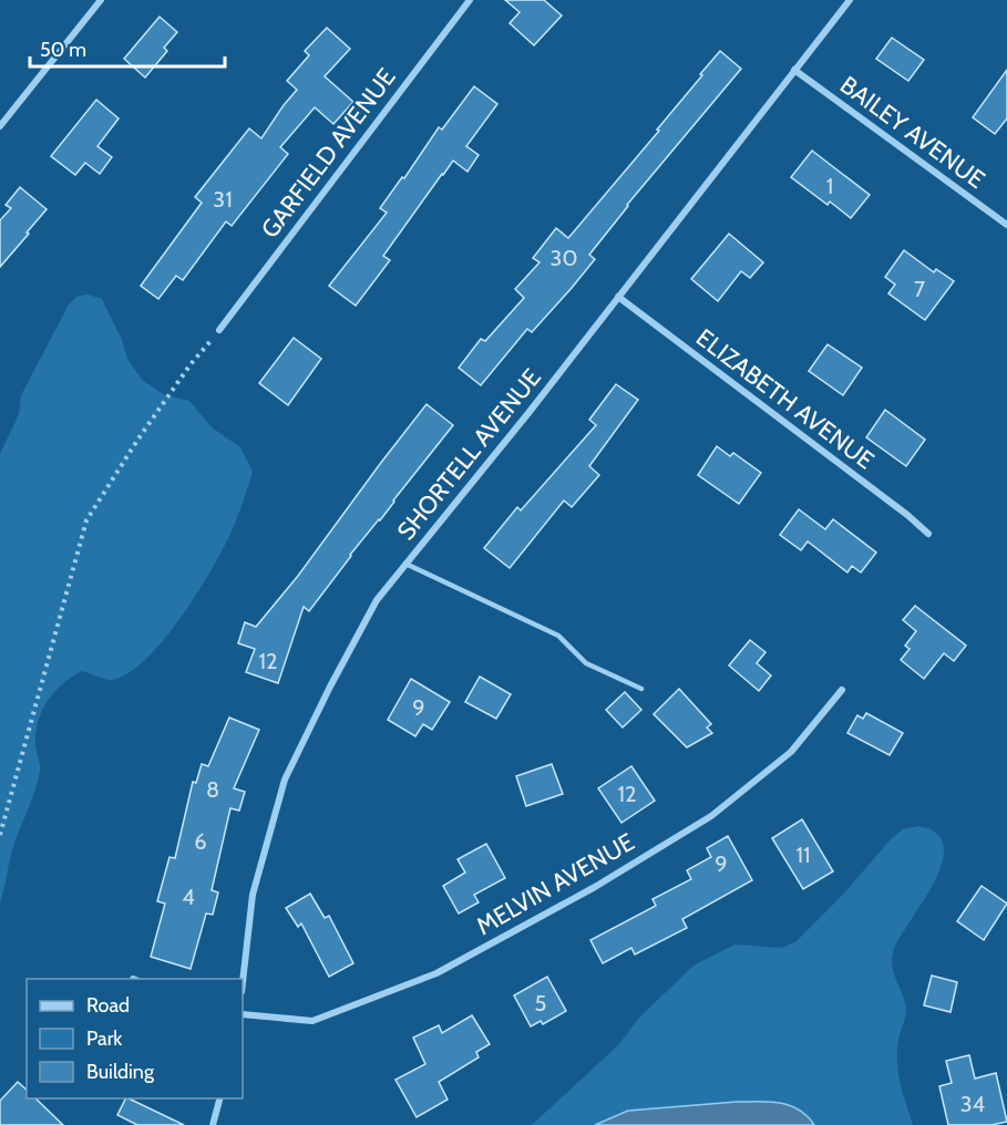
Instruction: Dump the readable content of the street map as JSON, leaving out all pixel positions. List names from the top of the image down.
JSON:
{
  "streets": {
    "street": [
      "BAILEY AVENUE",
      "GARFIELD AVENUE",
      "ELIZABETH AVENUE",
      "SHORTELL AVENUE",
      "MELVIN AVENUE"
    ]
  },
  "crossings": [
    ["BAILEY AVENUE", "SHORTELL AVENUE"],
    ["ELIZABETH AVENUE", "SHORTELL AVENUE"]
  ],
  "house_numbers": [
    "1",
    "31",
    "30",
    "7",
    "12",
    "9",
    "8",
    "12",
    "6",
    "11",
    "9",
    "4",
    "5",
    "34"
  ],
  "legend": ["Road", "Park", "Building"],
  "scale_bar": "50 m"
}
